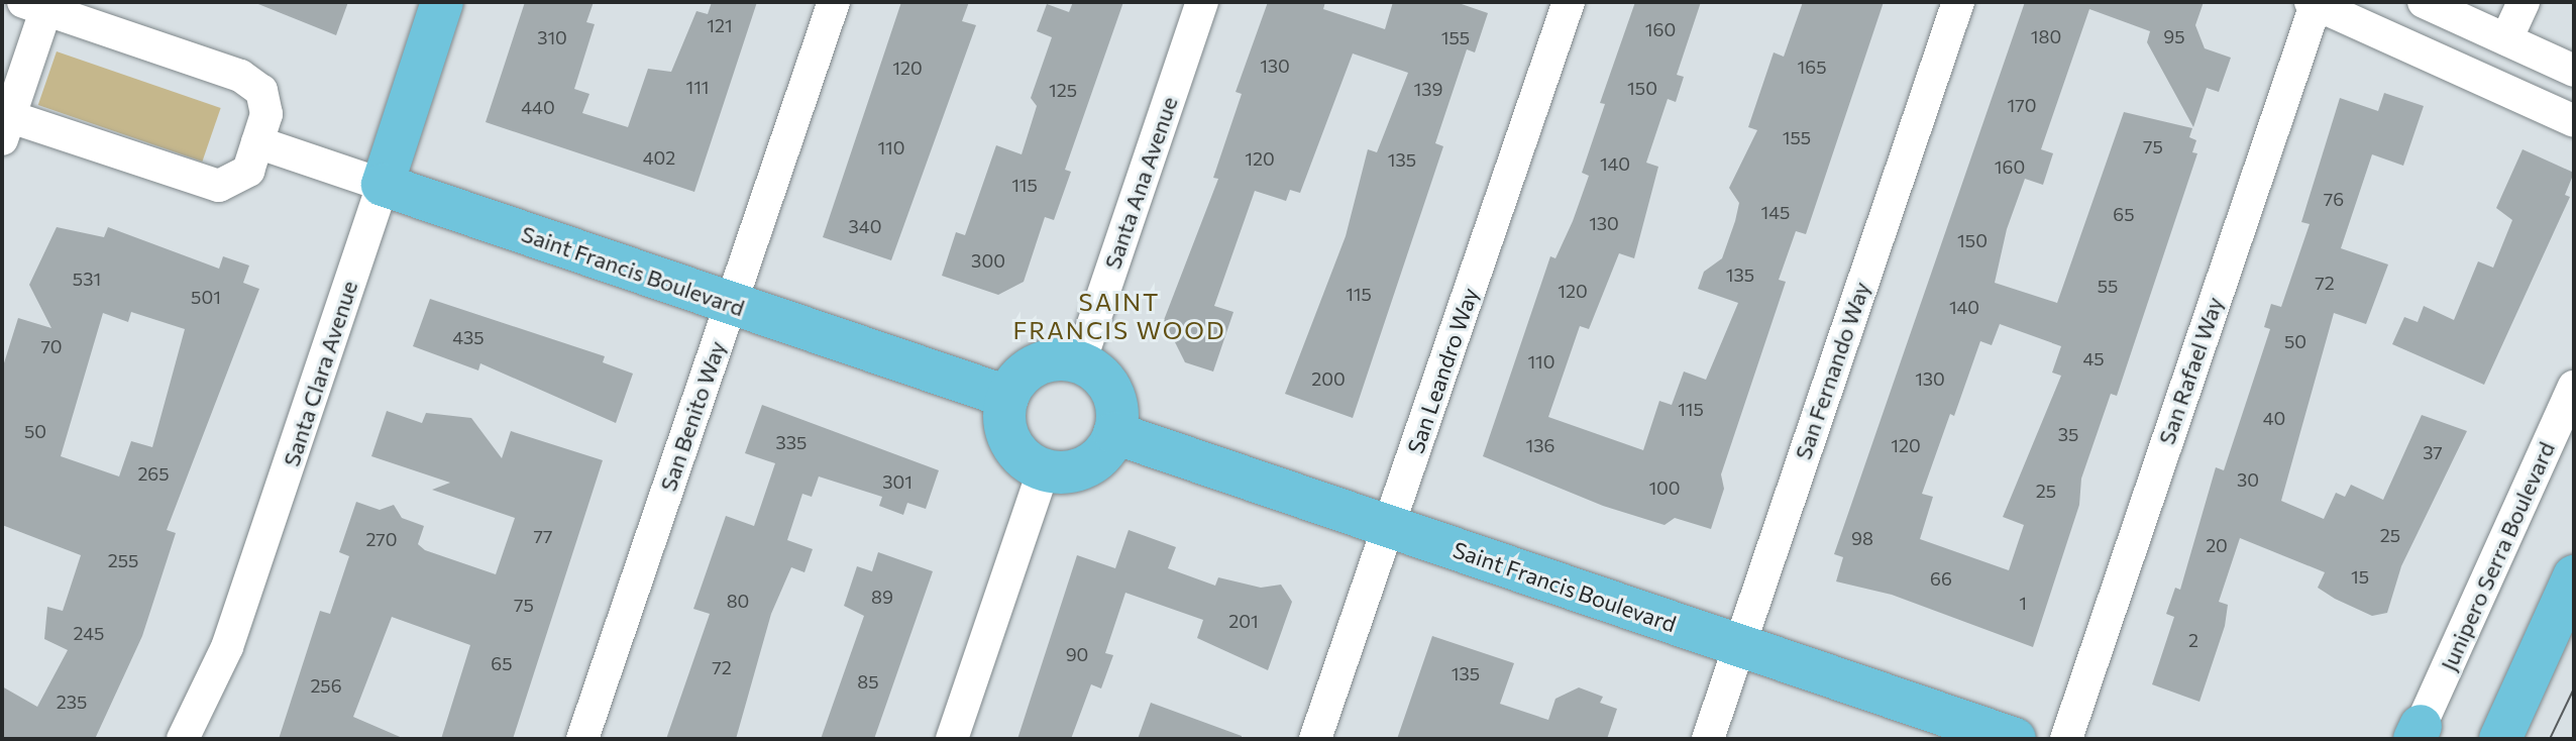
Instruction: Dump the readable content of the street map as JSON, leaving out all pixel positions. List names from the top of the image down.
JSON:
{
  "streets": {
    "main road": ["Saint Francis Boulevard", "Santa Clara Avenue"],
    "street": [
      "Santa Ana Avenue",
      "San Leandro Way",
      "San Fernando Way",
      "San Rafael Way",
      "San Benito Way",
      "Junipero Serra Boulevard"
    ]
  },
  "crossings": [
    ["Santa Ana Avenue", "Saint Francis Boulevard"],
    ["Saint Francis Boulevard", "San Leandro Way"],
    ["Saint Francis Boulevard", "San Fernando Way"],
    ["Saint Francis Boulevard", "Santa Clara Avenue"],
    ["Saint Francis Boulevard", "San Benito Way"]
  ],
  "districts": ["SAINT FRANCIS WOOD"],
  "house_numbers": [
    "121",
    "160",
    "180",
    "95",
    "310",
    "155",
    "130",
    "165",
    "120",
    "111",
    "150",
    "139",
    "125",
    "170",
    "440",
    "155",
    "75",
    "110",
    "402",
    "120",
    "135",
    "140",
    "160",
    "115",
    "76",
    "145",
    "65",
    "130",
    "340",
    "150",
    "300",
    "135",
    "531",
    "72",
    "55",
    "120",
    "115",
    "501",
    "140",
    "435",
    "50",
    "70",
    "45",
    "110",
    "200",
    "130",
    "115",
    "40",
    "50",
    "35",
    "335",
    "136",
    "120",
    "37",
    "265",
    "30",
    "301",
    "100",
    "25",
    "25",
    "77",
    "98",
    "270",
    "20",
    "255",
    "15",
    "66",
    "89",
    "80",
    "1",
    "75",
    "201",
    "245",
    "2",
    "90",
    "65",
    "72",
    "135",
    "85",
    "256",
    "235"
  ]
}
